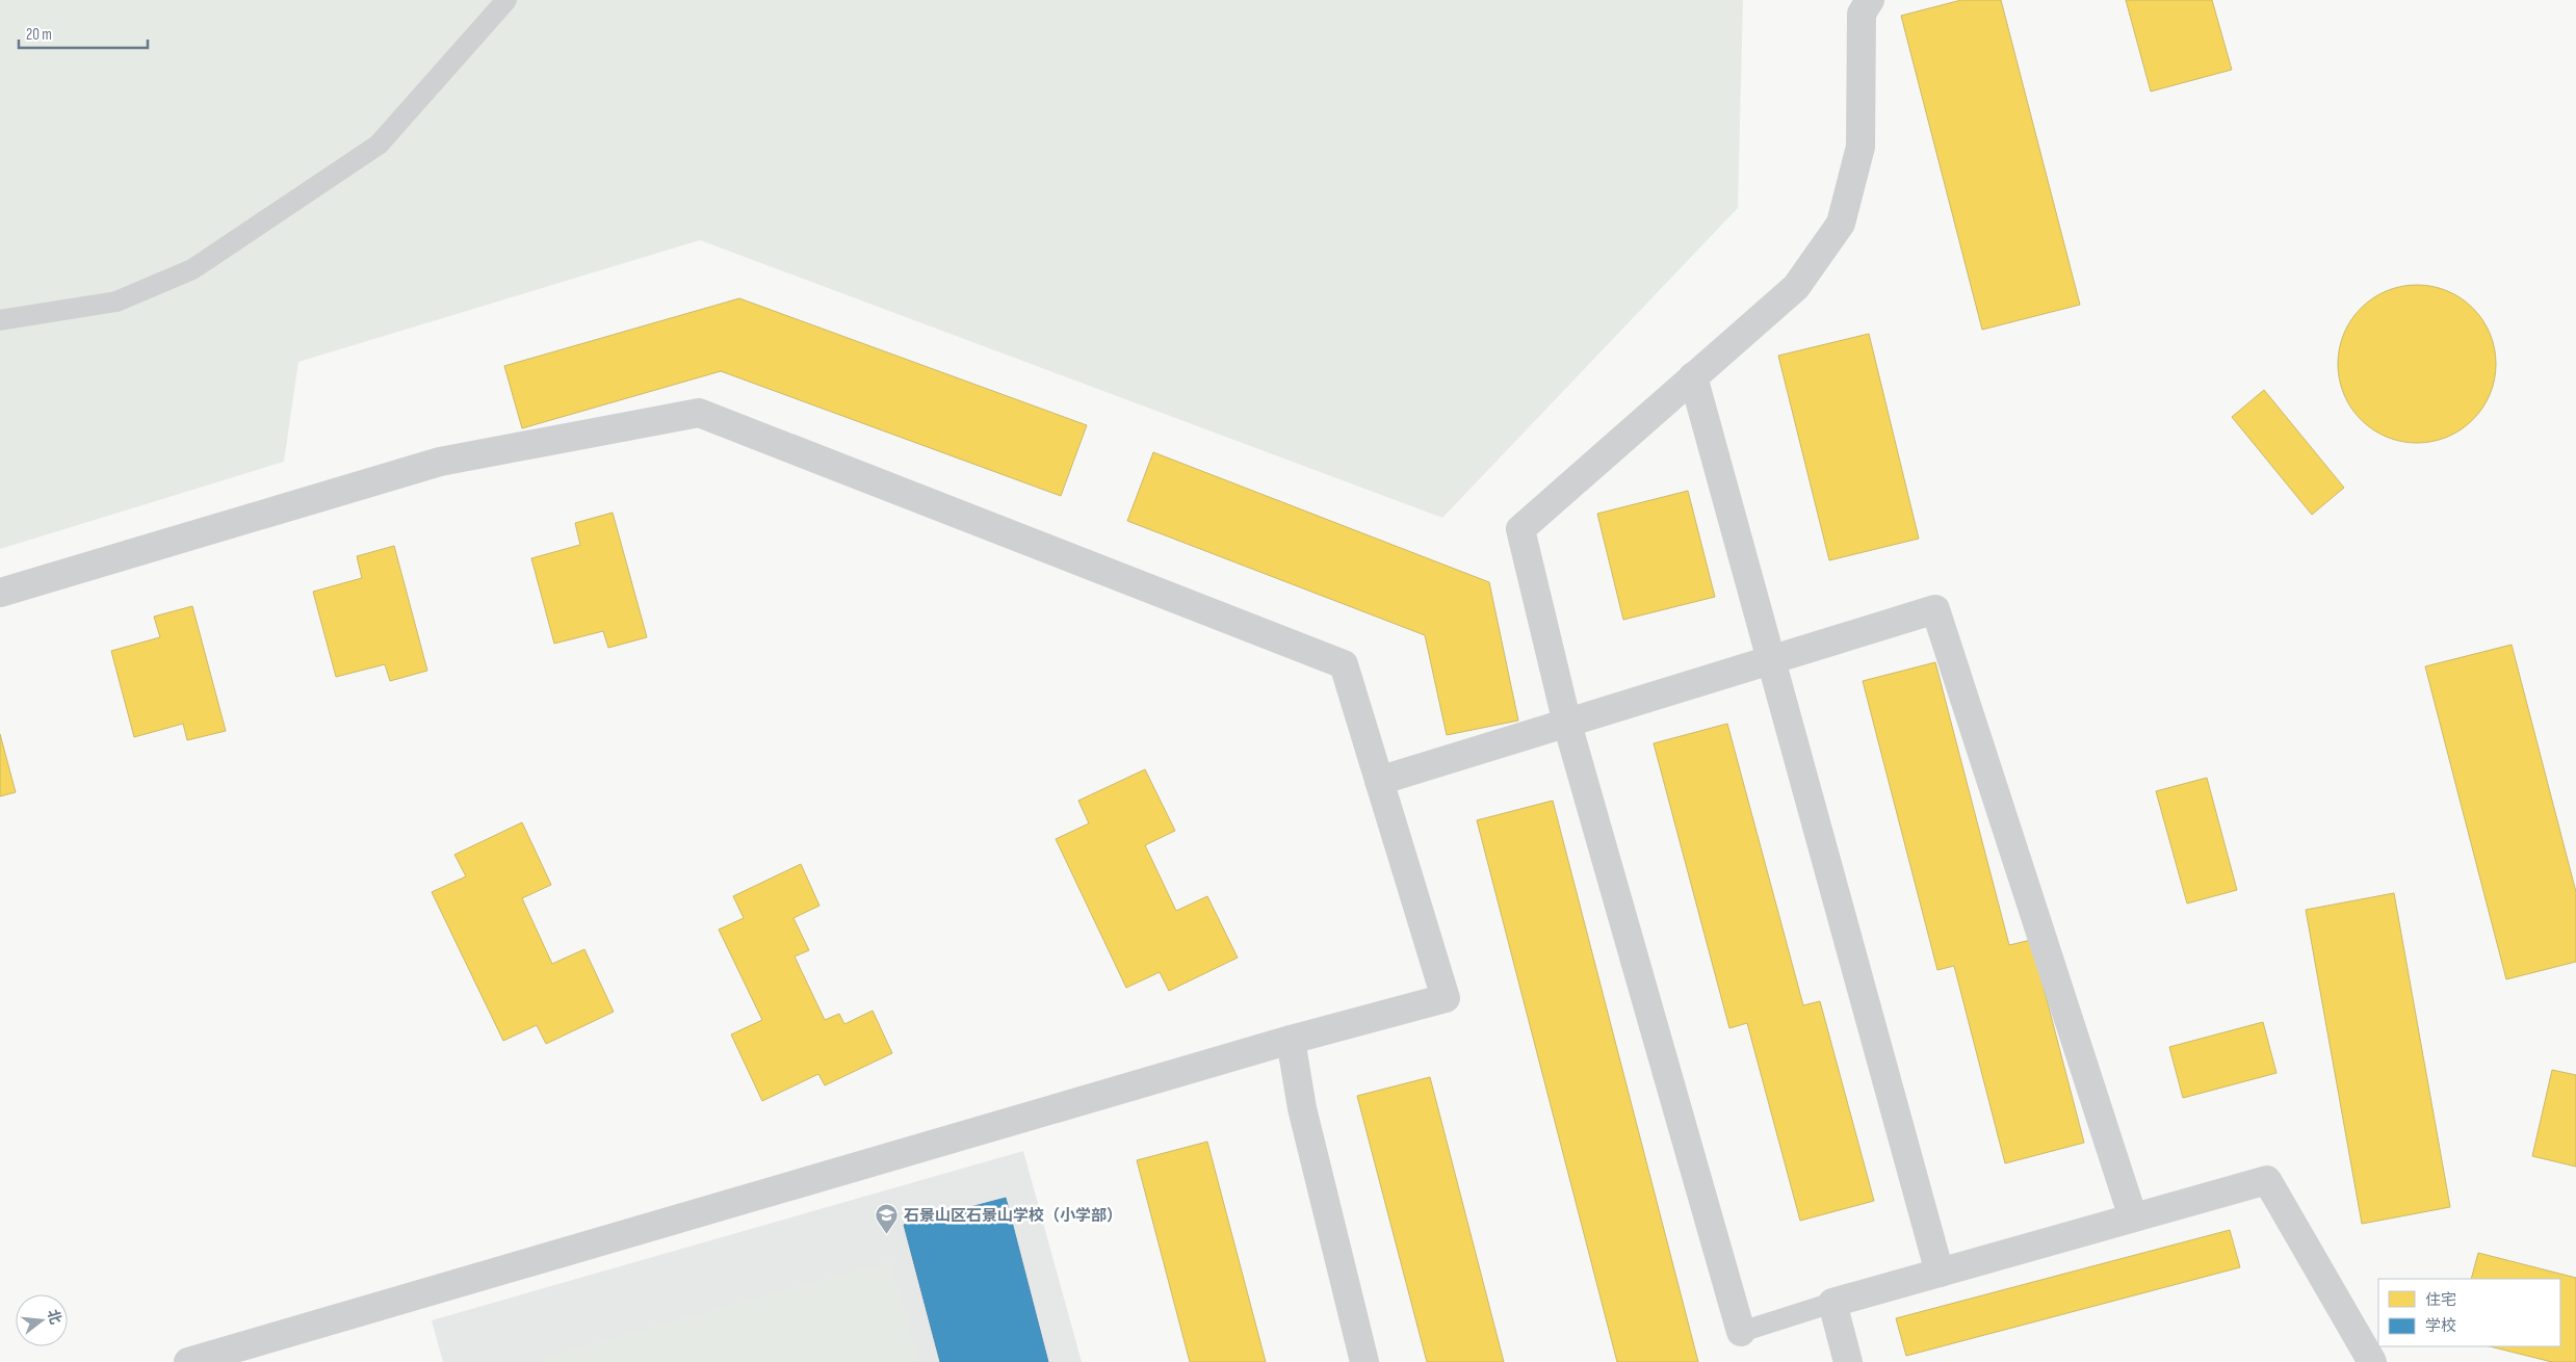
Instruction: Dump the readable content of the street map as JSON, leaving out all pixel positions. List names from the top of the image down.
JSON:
{
  "places": {
    "school or university": ["石景山区石景山学校（小学部）"]
  },
  "legend": ["住宅", "学校"],
  "scale_bar": "20 m",
  "north": "right"
}
